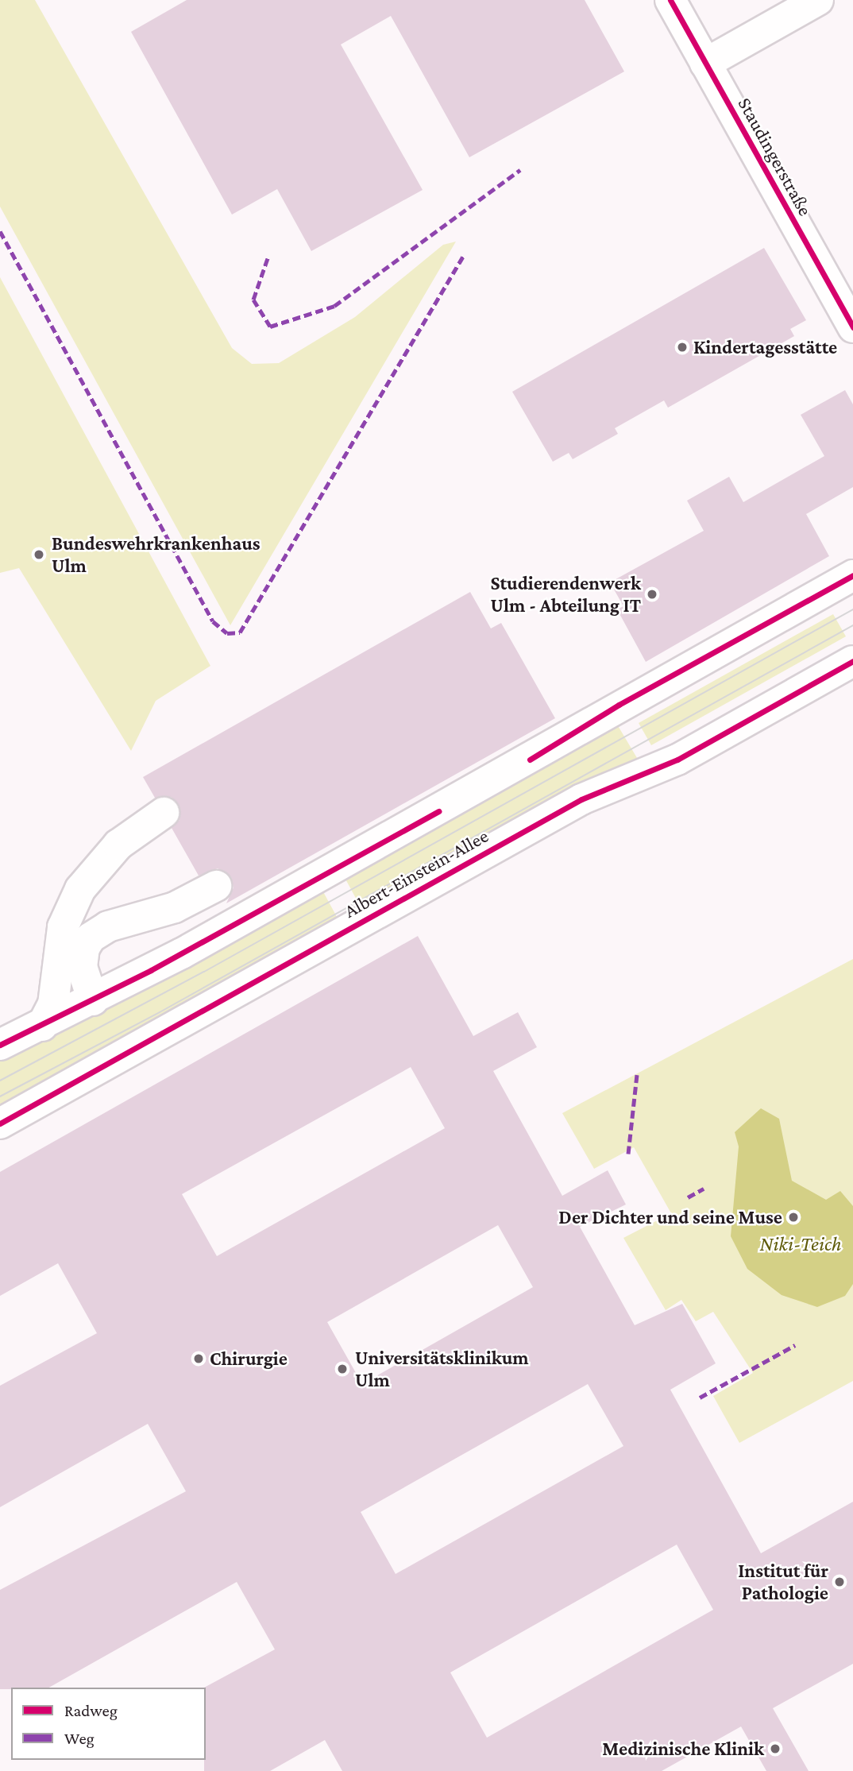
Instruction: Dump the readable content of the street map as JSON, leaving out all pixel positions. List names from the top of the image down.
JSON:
{
  "streets": {
    "street": ["Staudingerstraße", "Albert-Einstein-Allee"]
  },
  "water": ["Niki-Teich"],
  "places": [
    "Kindertagesstätte",
    "Bundeswehrkrankenhaus Ulm",
    "Studierendenwerk Ulm - Abteilung IT",
    "Der Dichter und seine Muse",
    "Chirurgie",
    "Universitätsklinikum Ulm",
    "Institut für Pathologie",
    "Medizinische Klinik"
  ],
  "legend": ["Radweg", "Weg"]
}
